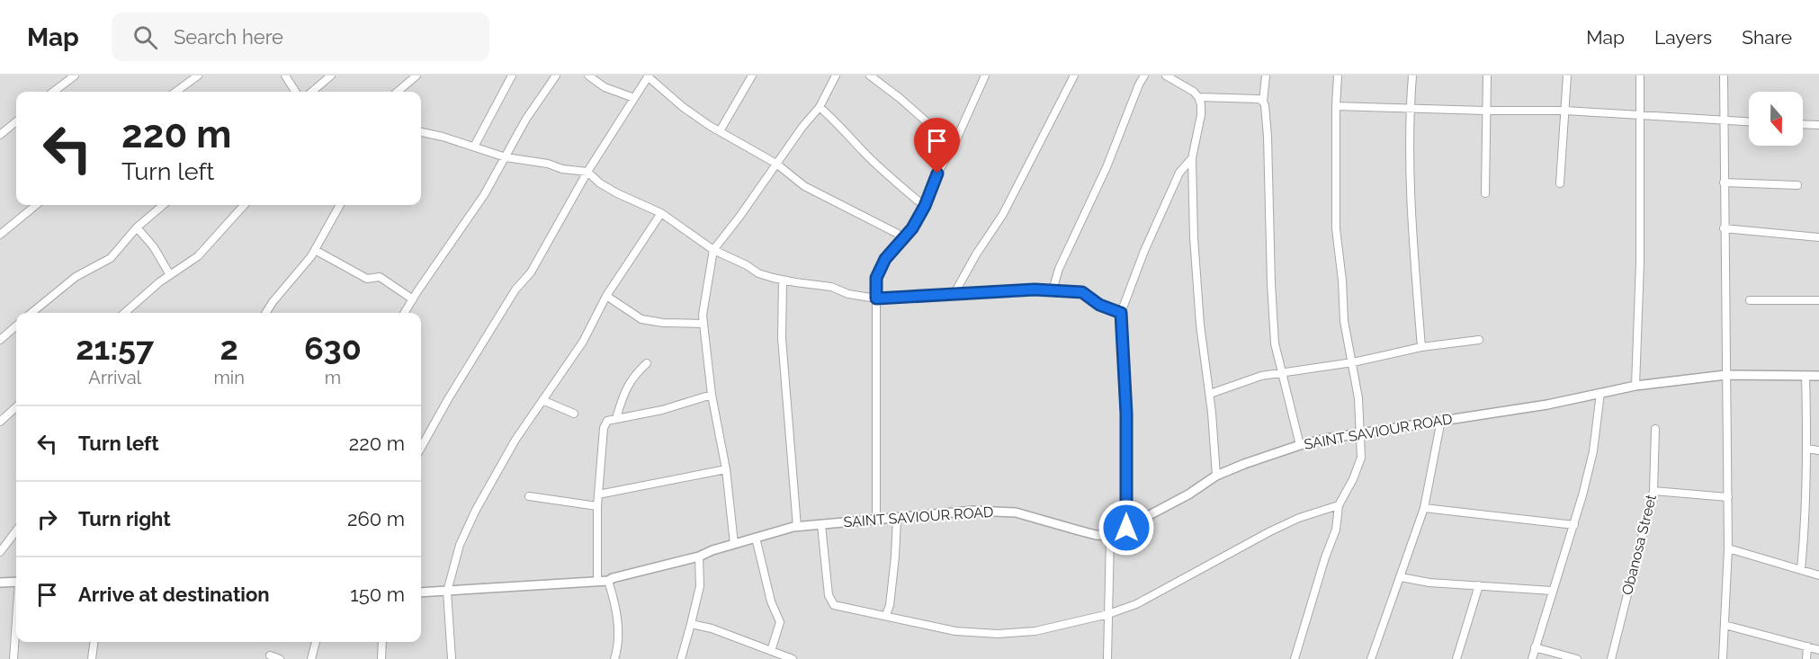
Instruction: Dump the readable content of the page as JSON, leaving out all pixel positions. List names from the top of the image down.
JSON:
{
  "streets": {
    "street": ["SAINT SAVIOUR ROAD", "Obanosa Street"]
  },
  "north": "bottom",
  "page": {
    "header": "Map",
    "search": "Search here",
    "nav": ["Map", "Layers", "Share"],
    "turn": ["220 m", "Turn left"],
    "eta": [
      "21:57",
      "Arrival",
      "2",
      "min",
      "630",
      "m"
    ],
    "list": [
      {
        "name": "Turn left",
        "value": "220 m"
      },
      {
        "name": "Turn right",
        "value": "260 m"
      },
      {
        "name": "Arrive at destination",
        "value": "150 m"
      }
    ]
  }
}
